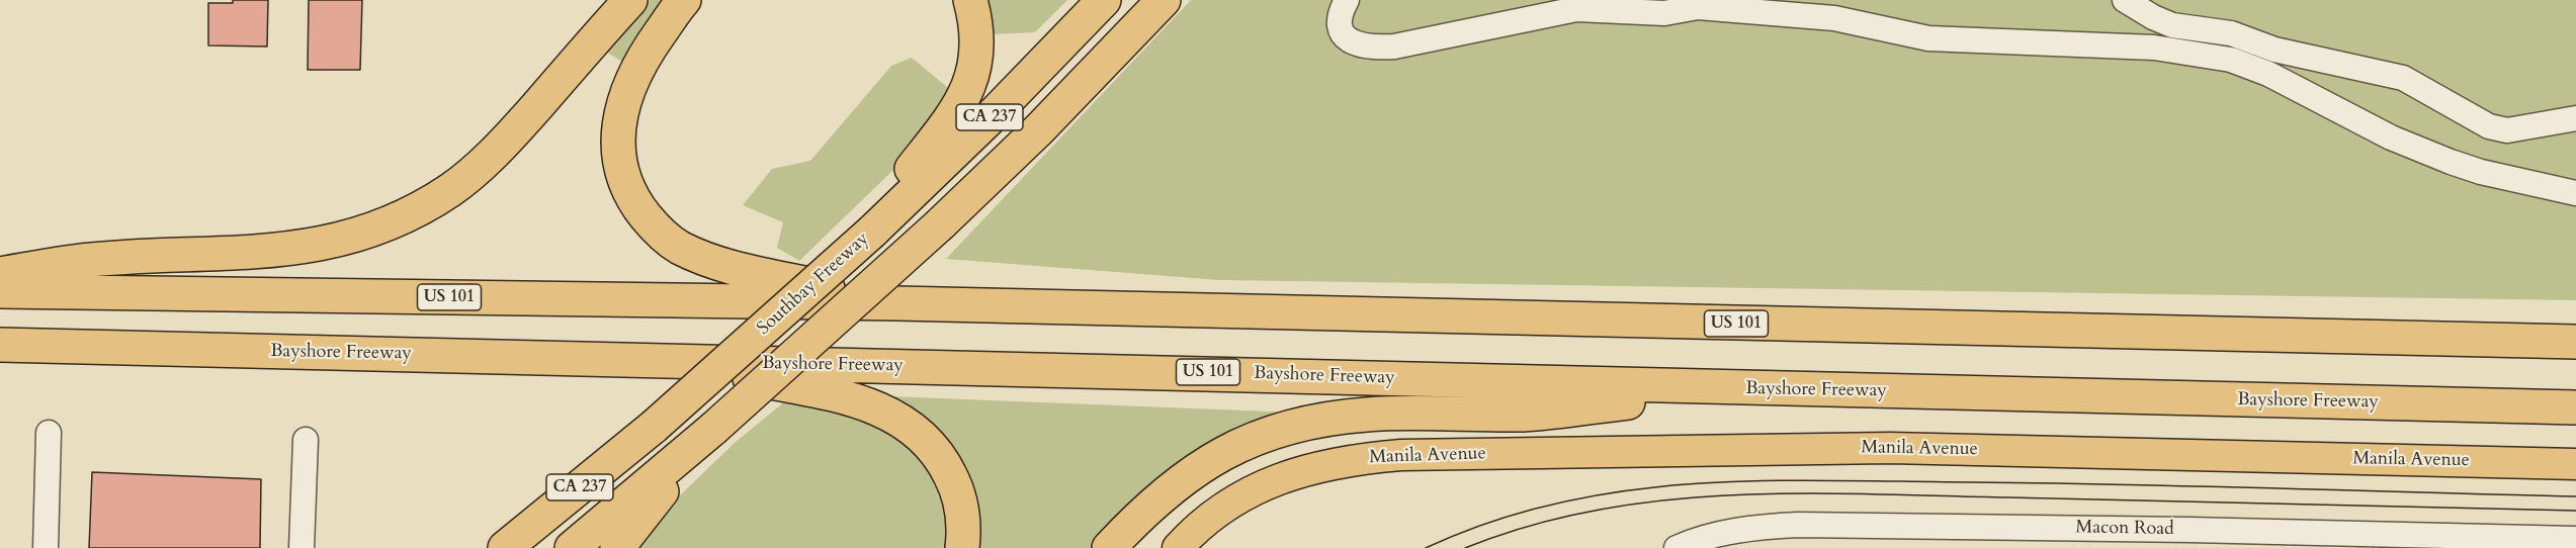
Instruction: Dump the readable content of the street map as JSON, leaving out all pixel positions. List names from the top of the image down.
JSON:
{
  "streets": {
    "highway": [
      "CA 237",
      "Southbay Freeway",
      "US 101",
      "Bayshore Freeway"
    ],
    "main road": ["Manila Avenue"],
    "lane": ["Macon Road"]
  }
}
